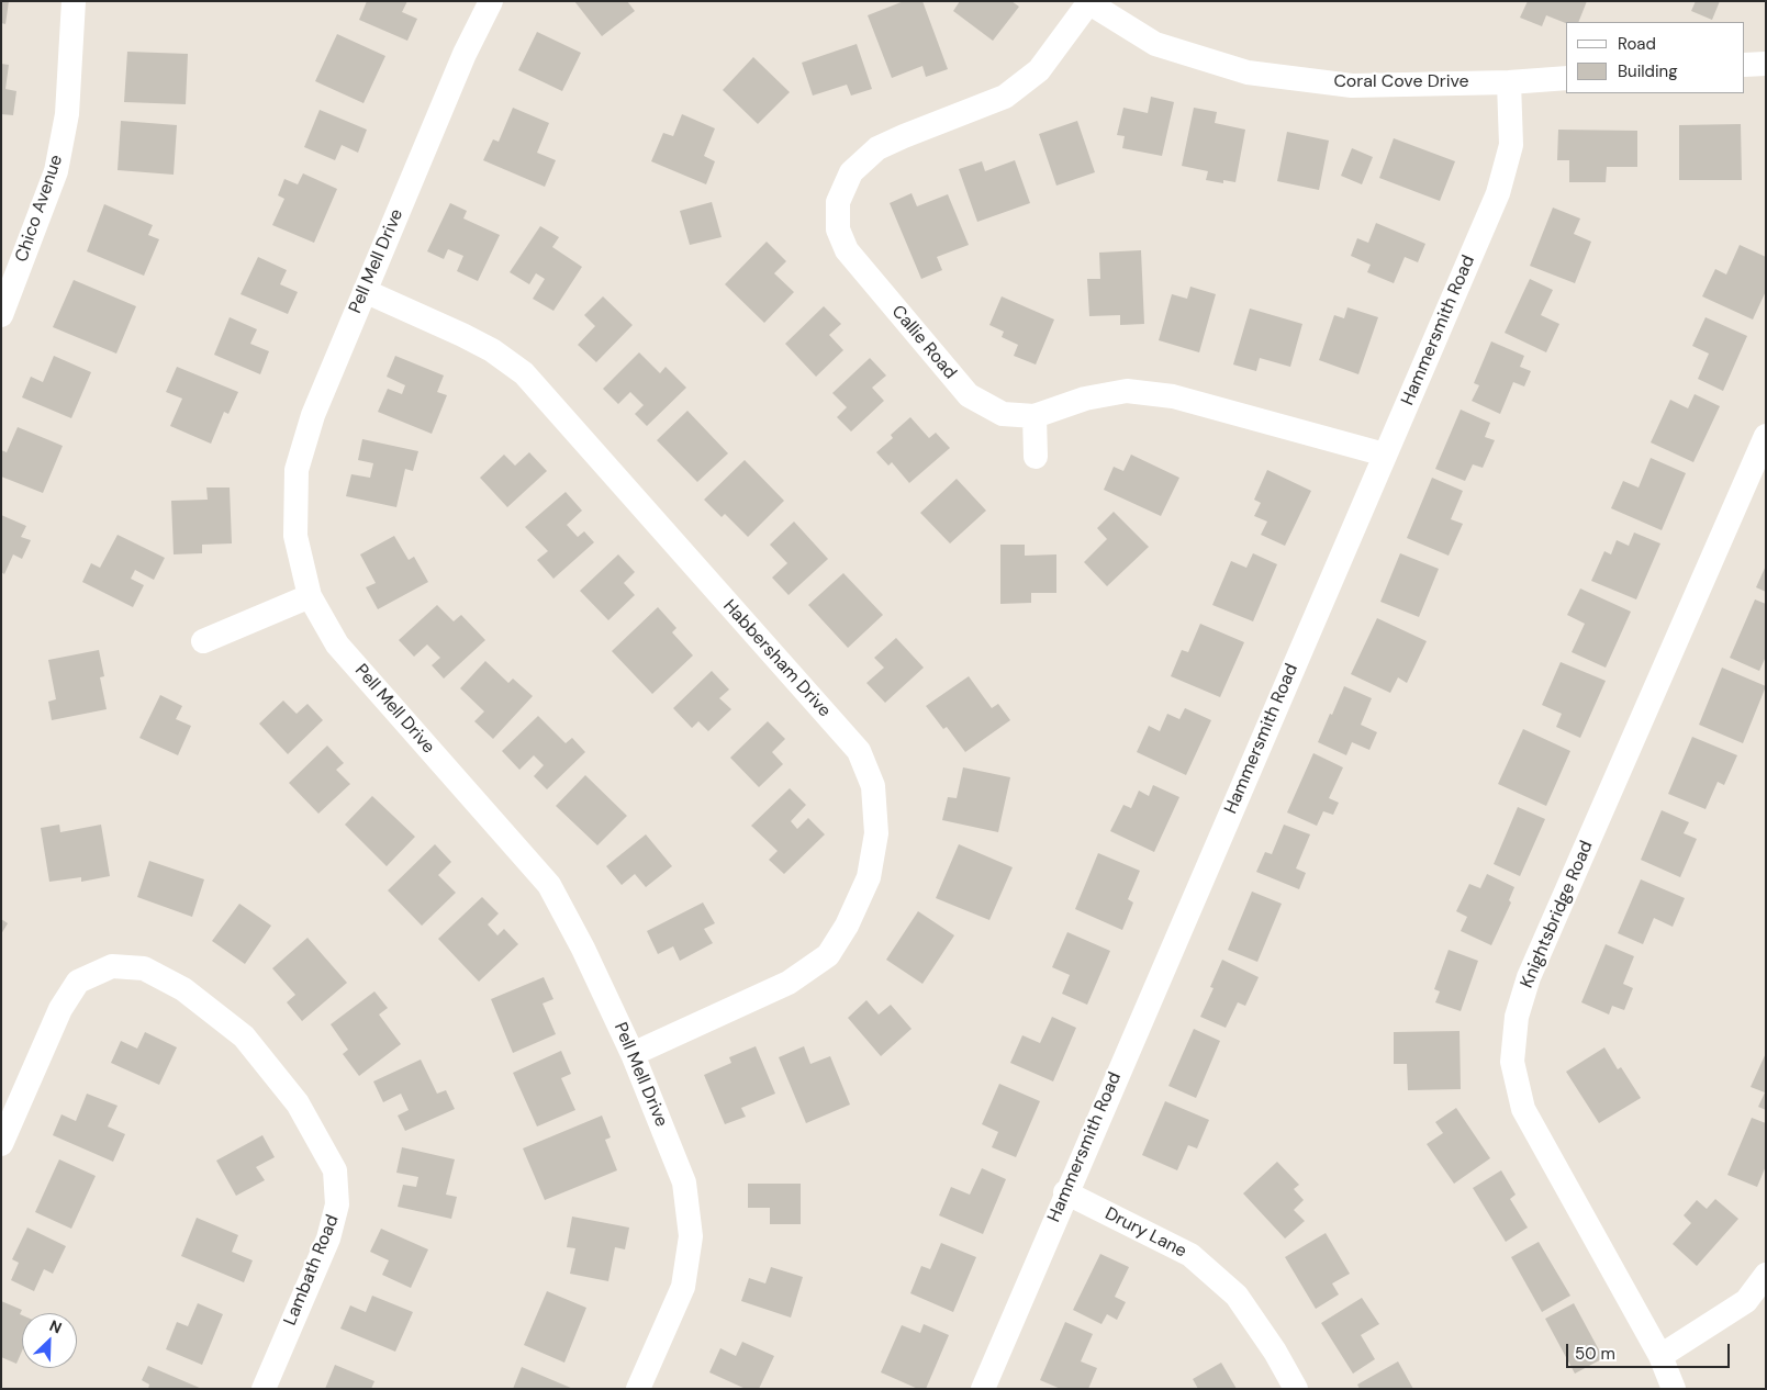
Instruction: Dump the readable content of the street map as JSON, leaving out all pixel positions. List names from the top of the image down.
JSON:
{
  "streets": {
    "street": [
      "Coral Cove Drive",
      "Chico Avenue",
      "Pell Mell Drive",
      "Hammersmith Road",
      "Callie Road",
      "Habbersham Drive",
      "Knightsbridge Road",
      "Drury Lane",
      "Lambath Road"
    ]
  },
  "crossings": [
    ["Coral Cove Drive", "Hammersmith Road"],
    ["Coral Cove Drive", "Callie Road"],
    ["Pell Mell Drive", "Habbersham Drive"],
    ["Hammersmith Road", "Callie Road"],
    ["Hammersmith Road", "Drury Lane"]
  ],
  "legend": ["Road", "Building"],
  "scale_bar": "50 m",
  "north": "top right"
}
